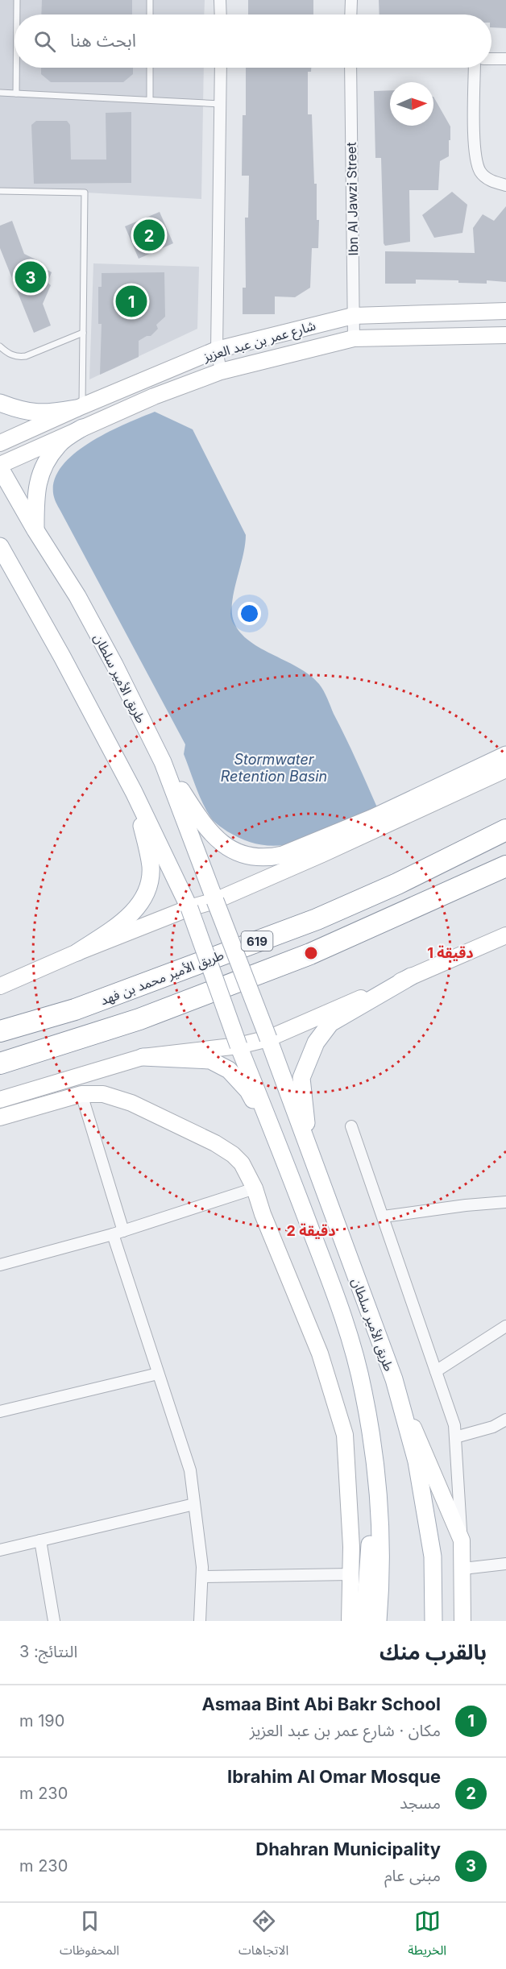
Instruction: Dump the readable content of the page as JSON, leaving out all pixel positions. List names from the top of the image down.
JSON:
{
  "streets": {
    "highway": ["619", "طريق الأمير محمد بن فهد"],
    "main road": ["طريق الأمير سلطان"],
    "street": ["Ibn Al Jawzi Street", "شارع عمر بن عبد العزيز"]
  },
  "crossings": [
    ["Ibn Al Jawzi Street", "شارع عمر بن عبد العزيز"]
  ],
  "water": ["Stormwater Retention Basin"],
  "north": "right",
  "page": {
    "search": "ابحث هنا",
    "pins": ["2", "3", "1"],
    "heading": ["بالقرب منك", "النتائج: 3"],
    "list": [
      {
        "mark": "1",
        "name": "Asmaa Bint Abi Bakr School",
        "note": "مكان · شارع عمر بن عبد العزيز",
        "value": "190 m"
      },
      {
        "mark": "2",
        "name": "Ibrahim Al Omar Mosque",
        "note": "مسجد",
        "value": "230 m"
      },
      {
        "mark": "3",
        "name": "Dhahran Municipality",
        "note": "مبنى عام",
        "value": "230 m"
      }
    ],
    "nav": ["الخريطة", "الاتجاهات", "المحفوظات"]
  },
  "rings": ["1 دقيقة", "2 دقيقة"]
}
